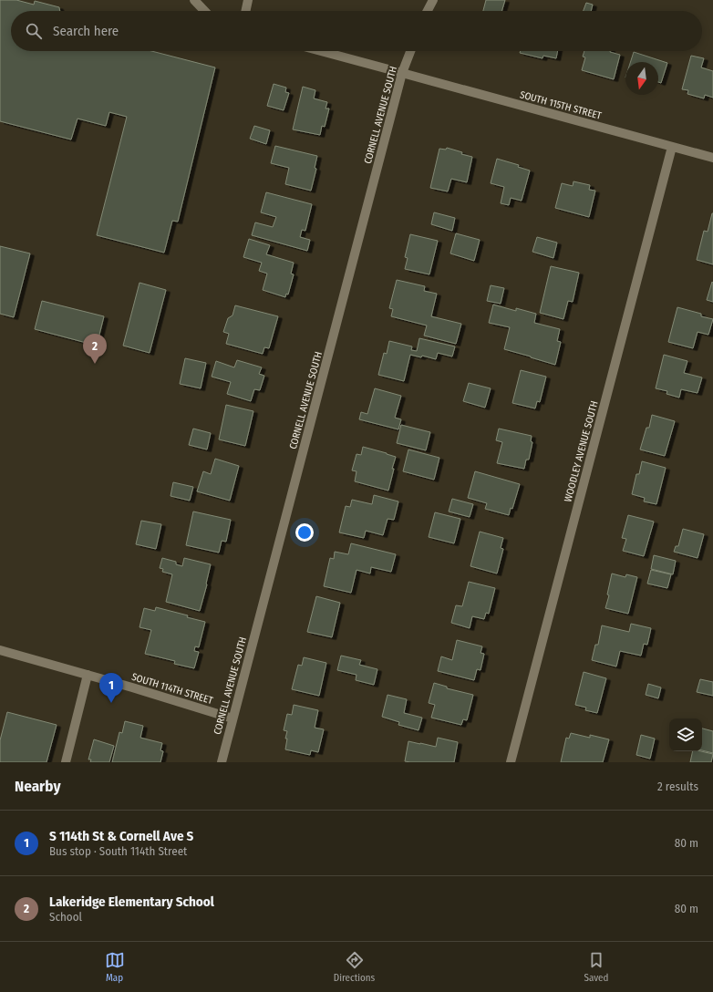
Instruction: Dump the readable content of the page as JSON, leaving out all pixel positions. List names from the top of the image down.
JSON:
{
  "streets": {
    "street": [
      "SOUTH 115TH STREET",
      "CORNELL AVENUE SOUTH",
      "WOODLEY AVENUE SOUTH",
      "SOUTH 114TH STREET"
    ]
  },
  "crossings": [
    ["SOUTH 115TH STREET", "CORNELL AVENUE SOUTH"],
    ["SOUTH 115TH STREET", "WOODLEY AVENUE SOUTH"],
    ["CORNELL AVENUE SOUTH", "SOUTH 114TH STREET"]
  ],
  "north": "bottom",
  "page": {
    "search": "Search here",
    "pins": ["2", "1"],
    "heading": ["Nearby", "2 results"],
    "list": [
      {
        "mark": "1",
        "name": "S 114th St & Cornell Ave S",
        "note": "Bus stop · South 114th Street",
        "value": "80 m"
      },
      {
        "mark": "2",
        "name": "Lakeridge Elementary School",
        "note": "School",
        "value": "80 m"
      }
    ],
    "nav": ["Map", "Directions", "Saved"]
  }
}
